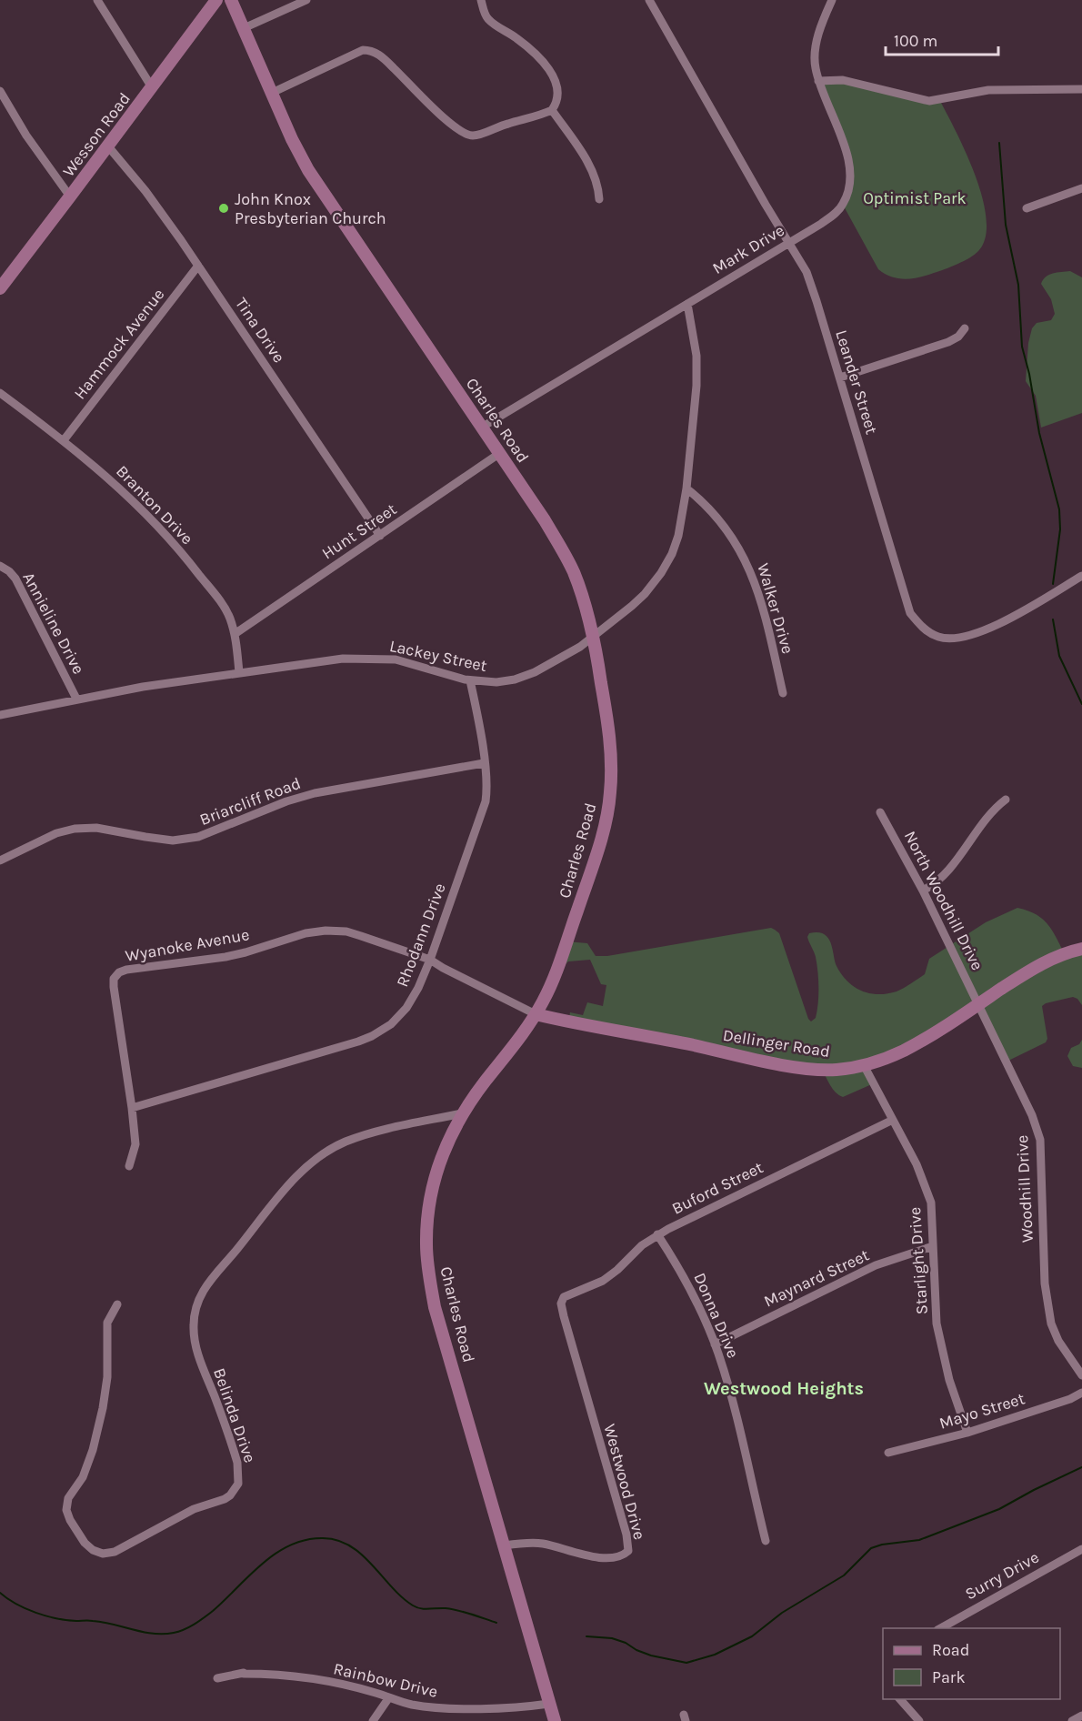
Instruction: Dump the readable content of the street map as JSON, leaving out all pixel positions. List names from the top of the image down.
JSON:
{
  "streets": {
    "street": [
      "Wesson Road",
      "Mark Drive",
      "Tina Drive",
      "Hammock Avenue",
      "Leander Street",
      "Charles Road",
      "Branton Drive",
      "Hunt Street",
      "Walker Drive",
      "Annieline Drive",
      "Lackey Street",
      "Briarcliff Road",
      "North Woodhill Drive",
      "Rhodann Drive",
      "Wyanoke Avenue",
      "Dellinger Road",
      "Buford Street",
      "Woodhill Drive",
      "Starlight Drive",
      "Maynard Street",
      "Donna Drive",
      "Mayo Street",
      "Belinda Drive",
      "Westwood Drive",
      "Surry Drive",
      "Rainbow Drive"
    ]
  },
  "crossings": [
    ["Wesson Road", "Tina Drive"],
    ["Mark Drive", "Leander Street"],
    ["Mark Drive", "Charles Road"],
    ["Mark Drive", "Lackey Street"],
    ["Tina Drive", "Hammock Avenue"],
    ["Tina Drive", "Hunt Street"],
    ["Hammock Avenue", "Branton Drive"],
    ["Charles Road", "Hunt Street"],
    ["Charles Road", "Lackey Street"],
    ["Charles Road", "Wyanoke Avenue"],
    ["Charles Road", "Dellinger Road"],
    ["Charles Road", "Belinda Drive"],
    ["Charles Road", "Westwood Drive"],
    ["Charles Road", "Rainbow Drive"],
    ["Branton Drive", "Hunt Street"],
    ["Branton Drive", "Lackey Street"],
    ["Walker Drive", "Lackey Street"],
    ["Annieline Drive", "Lackey Street"],
    ["Lackey Street", "Rhodann Drive"],
    ["Briarcliff Road", "Rhodann Drive"],
    ["North Woodhill Drive", "Dellinger Road"],
    ["North Woodhill Drive", "Woodhill Drive"],
    ["Rhodann Drive", "Wyanoke Avenue"],
    ["Wyanoke Avenue", "Dellinger Road"],
    ["Dellinger Road", "Woodhill Drive"],
    ["Dellinger Road", "Starlight Drive"],
    ["Buford Street", "Starlight Drive"],
    ["Buford Street", "Donna Drive"],
    ["Buford Street", "Westwood Drive"],
    ["Starlight Drive", "Maynard Street"],
    ["Starlight Drive", "Mayo Street"],
    ["Maynard Street", "Donna Drive"]
  ],
  "districts": ["Westwood Heights"],
  "parks": ["Optimist Park"],
  "places": ["John Knox Presbyterian Church"],
  "legend": ["Road", "Park"],
  "scale_bar": "100 m"
}
